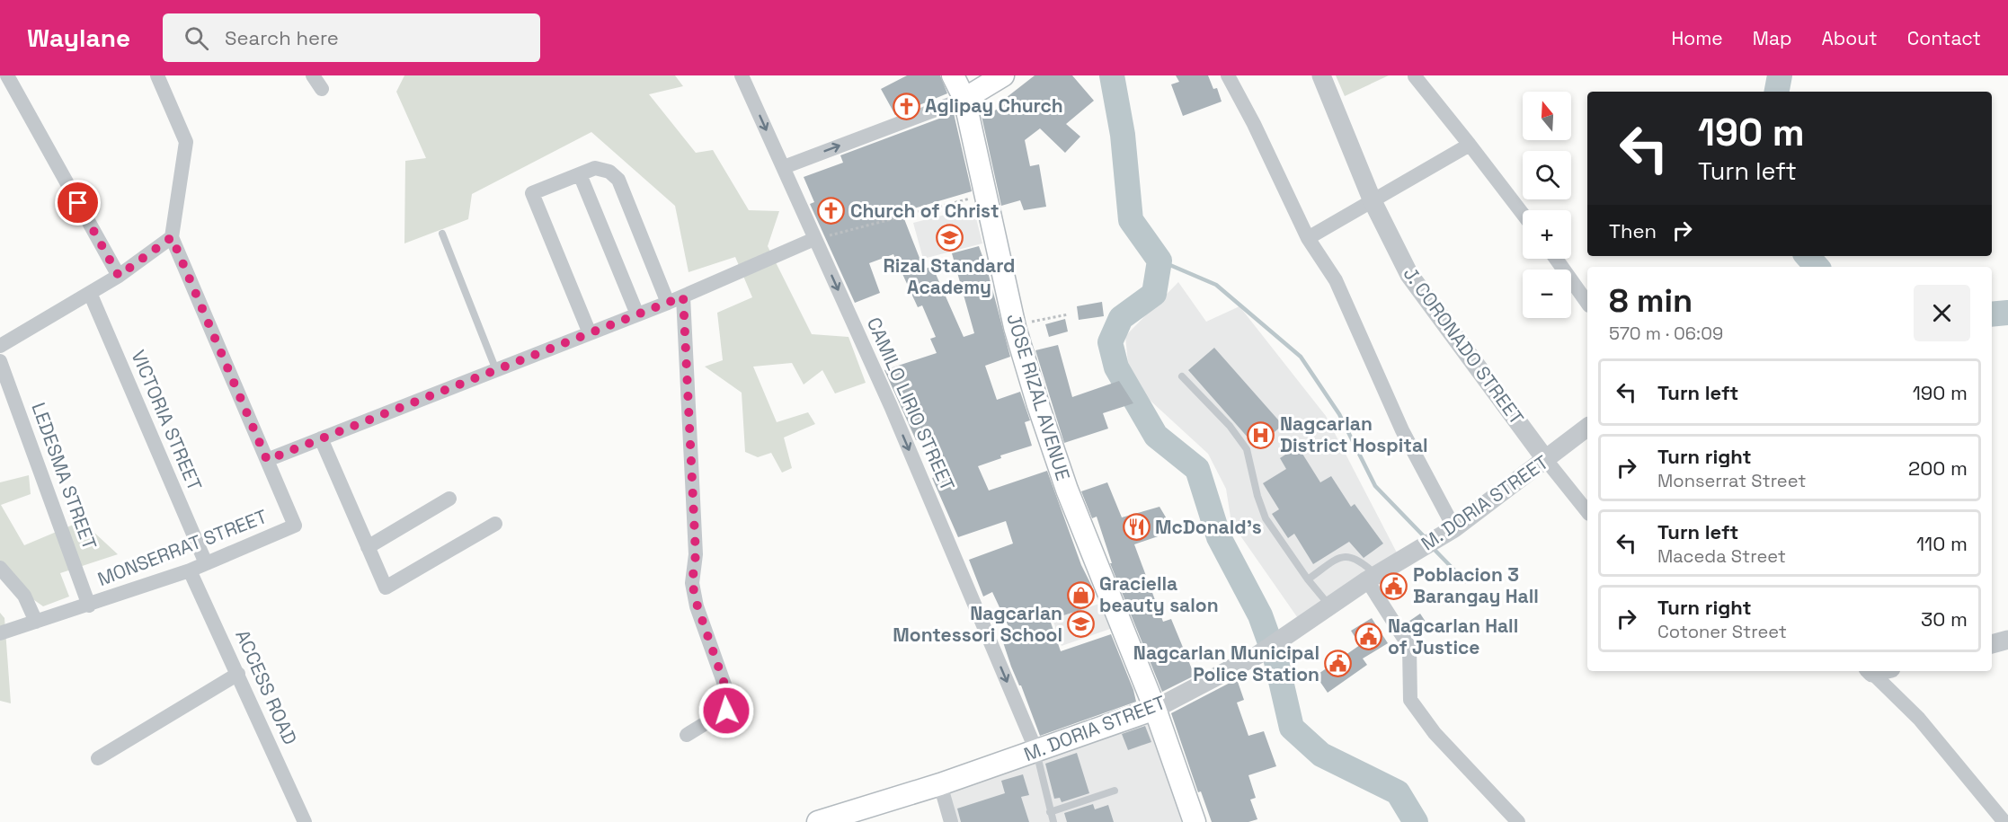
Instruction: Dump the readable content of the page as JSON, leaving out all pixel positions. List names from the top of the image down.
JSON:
{
  "streets": {
    "main road": ["JOSE RIZAL AVENUE", "M. DORIA STREET"],
    "street": [
      "J. CORONADO STREET",
      "CAMILO LIRIO STREET",
      "VICTORIA STREET",
      "LEDESMA STREET",
      "MONSERRAT STREET",
      "ACCESS ROAD"
    ]
  },
  "crossings": [
    ["J. CORONADO STREET", "M. DORIA STREET"],
    ["JOSE RIZAL AVENUE", "M. DORIA STREET"],
    ["CAMILO LIRIO STREET", "M. DORIA STREET"],
    ["VICTORIA STREET", "MONSERRAT STREET"],
    ["LEDESMA STREET", "MONSERRAT STREET"],
    ["MONSERRAT STREET", "ACCESS ROAD"]
  ],
  "one_way": ["CAMILO LIRIO STREET"],
  "places": {
    "church": ["Aglipay Church", "Church of Christ"],
    "school or university": ["Rizal Standard Academy", "Nagcarlan Montessori School"],
    "hospital": ["Nagcarlan District Hospital"],
    "restaurant": ["McDonald's"],
    "public building": ["Poblacion 3 Barangay Hall", "Nagcarlan Hall of Justice", "Nagcarlan Municipal Police Station"],
    "shop": ["Graciella beauty salon"]
  },
  "north": "top",
  "page": {
    "header": "Waylane",
    "search": "Search here",
    "nav": [
      "Home",
      "Map",
      "About",
      "Contact"
    ],
    "map_buttons": ["+", "−"],
    "turn": ["190 m", "Turn left"],
    "then": "Then",
    "heading": ["8 min", "570 m · 06:09"],
    "list": [
      {
        "name": "Turn left",
        "value": "190 m"
      },
      {
        "name": "Turn right",
        "note": "Monserrat Street",
        "value": "200 m"
      },
      {
        "name": "Turn left",
        "note": "Maceda Street",
        "value": "110 m"
      },
      {
        "name": "Turn right",
        "note": "Cotoner Street",
        "value": "30 m"
      }
    ]
  }
}
